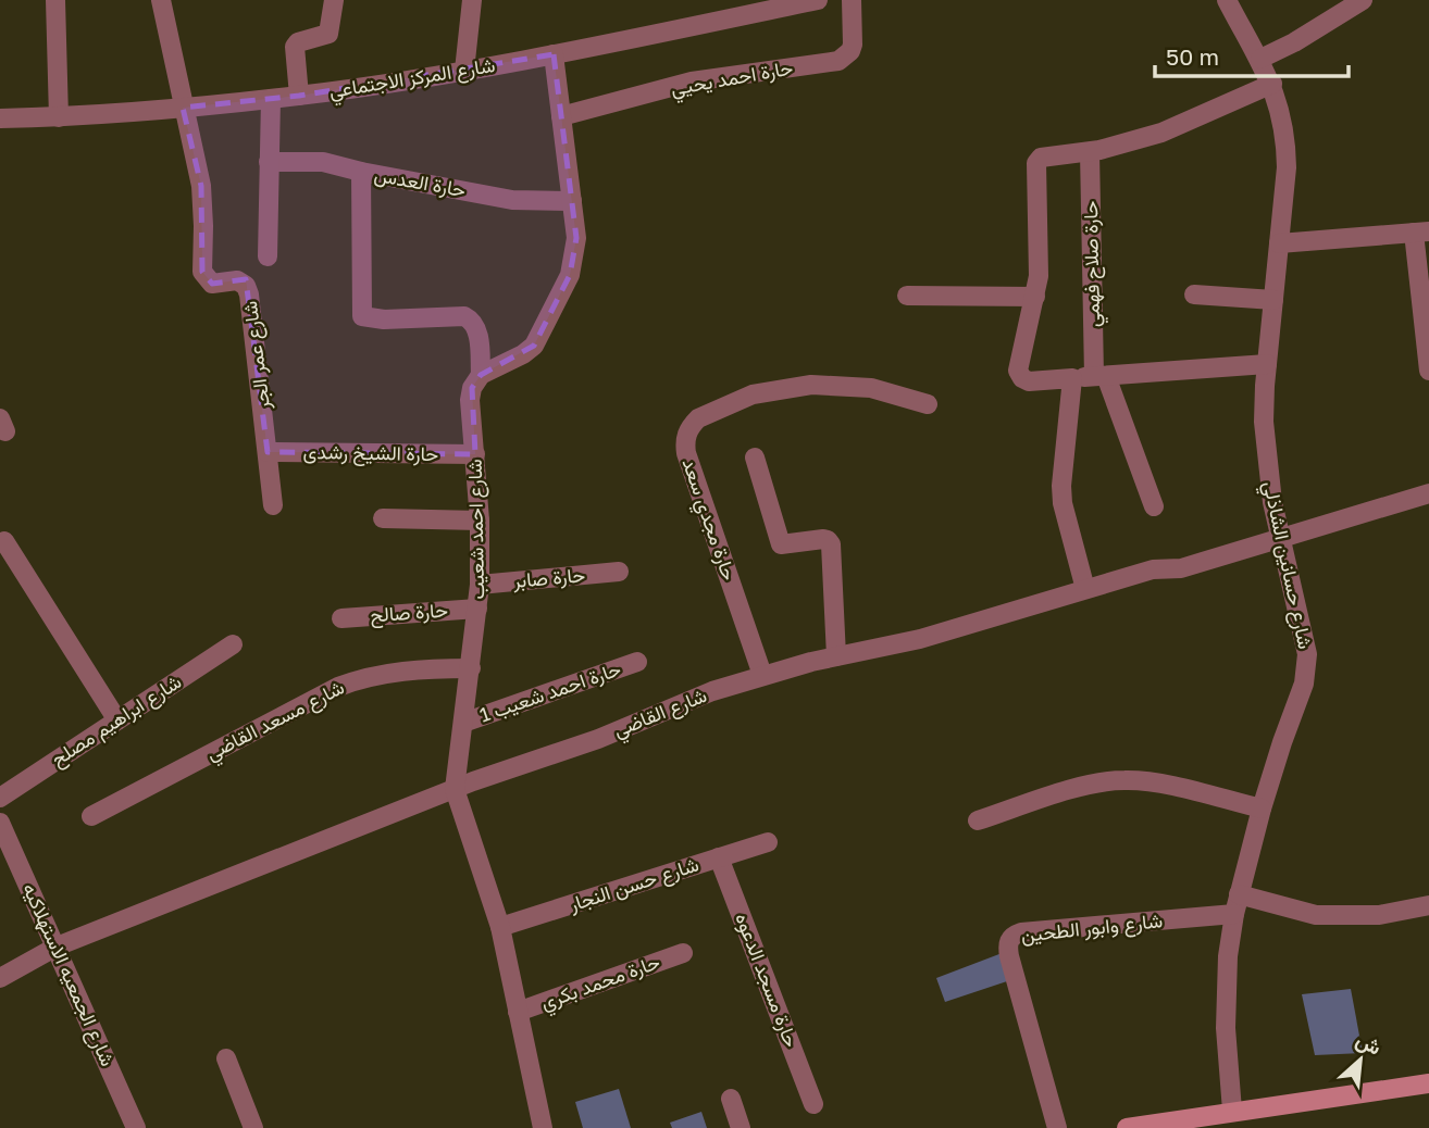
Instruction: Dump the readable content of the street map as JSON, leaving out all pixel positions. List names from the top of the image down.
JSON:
{
  "streets": {
    "street": [
      "شارع المركز الاجتماعي",
      "حارة احمد يحيي",
      "حارة العدس",
      "حارة صلاح فهمي",
      "شارع عمر الجر",
      "حارة الشيخ رشدى",
      "حارة مجدي سعد",
      "شارع احمد شعيب",
      "شارع حسانين الشاذلي",
      "حارة صابر",
      "حارة صالح",
      "حارة احمد شعيب 1",
      "شارع القاضي",
      "شارع ابراهيم مصلح",
      "شارع مسعد القاضي",
      "شارع حسن النجار",
      "شارع وابور الطحين",
      "شارع الجمعيه الاستهلاكيه",
      "حارة مسجد الدعوه",
      "حارة محمد بكري"
    ]
  },
  "crossings": [
    ["شارع المركز الاجتماعي", "شارع عمر الجر"],
    ["حارة العدس", "شارع احمد شعيب"],
    ["شارع عمر الجر", "حارة الشيخ رشدى"],
    ["حارة الشيخ رشدى", "شارع احمد شعيب"],
    ["حارة مجدي سعد", "شارع القاضي"],
    ["شارع احمد شعيب", "حارة صابر"],
    ["شارع احمد شعيب", "حارة صالح"],
    ["شارع احمد شعيب", "حارة احمد شعيب 1"],
    ["شارع احمد شعيب", "شارع القاضي"],
    ["شارع احمد شعيب", "شارع مسعد القاضي"],
    ["شارع احمد شعيب", "شارع حسن النجار"],
    ["شارع احمد شعيب", "حارة محمد بكري"],
    ["شارع حسانين الشاذلي", "شارع القاضي"],
    ["شارع حسانين الشاذلي", "شارع وابور الطحين"],
    ["شارع القاضي", "شارع الجمعيه الاستهلاكيه"],
    ["شارع حسن النجار", "حارة مسجد الدعوه"]
  ],
  "scale_bar": "50 m",
  "north": "top right"
}
